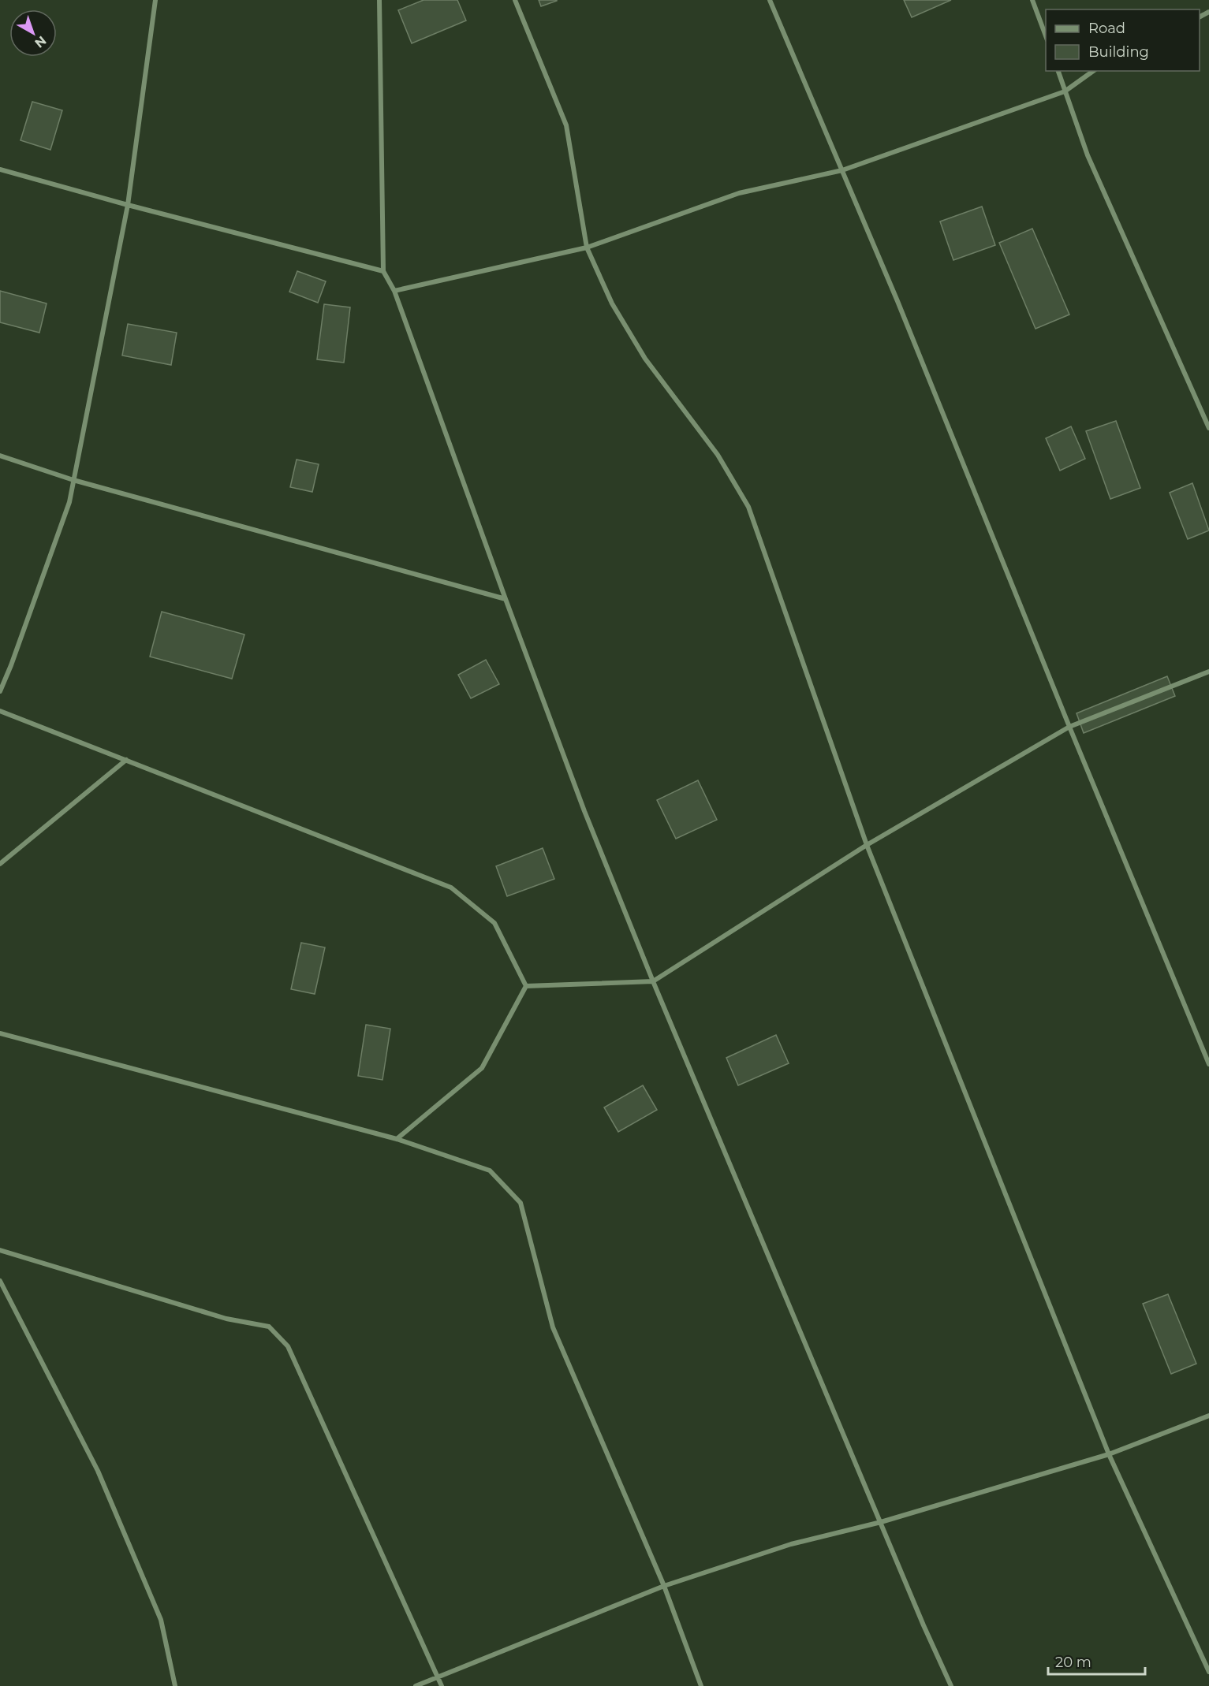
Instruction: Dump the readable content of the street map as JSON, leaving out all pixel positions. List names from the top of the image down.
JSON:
{
  "legend": ["Road", "Building"],
  "scale_bar": "20 m",
  "north": "bottom right"
}
